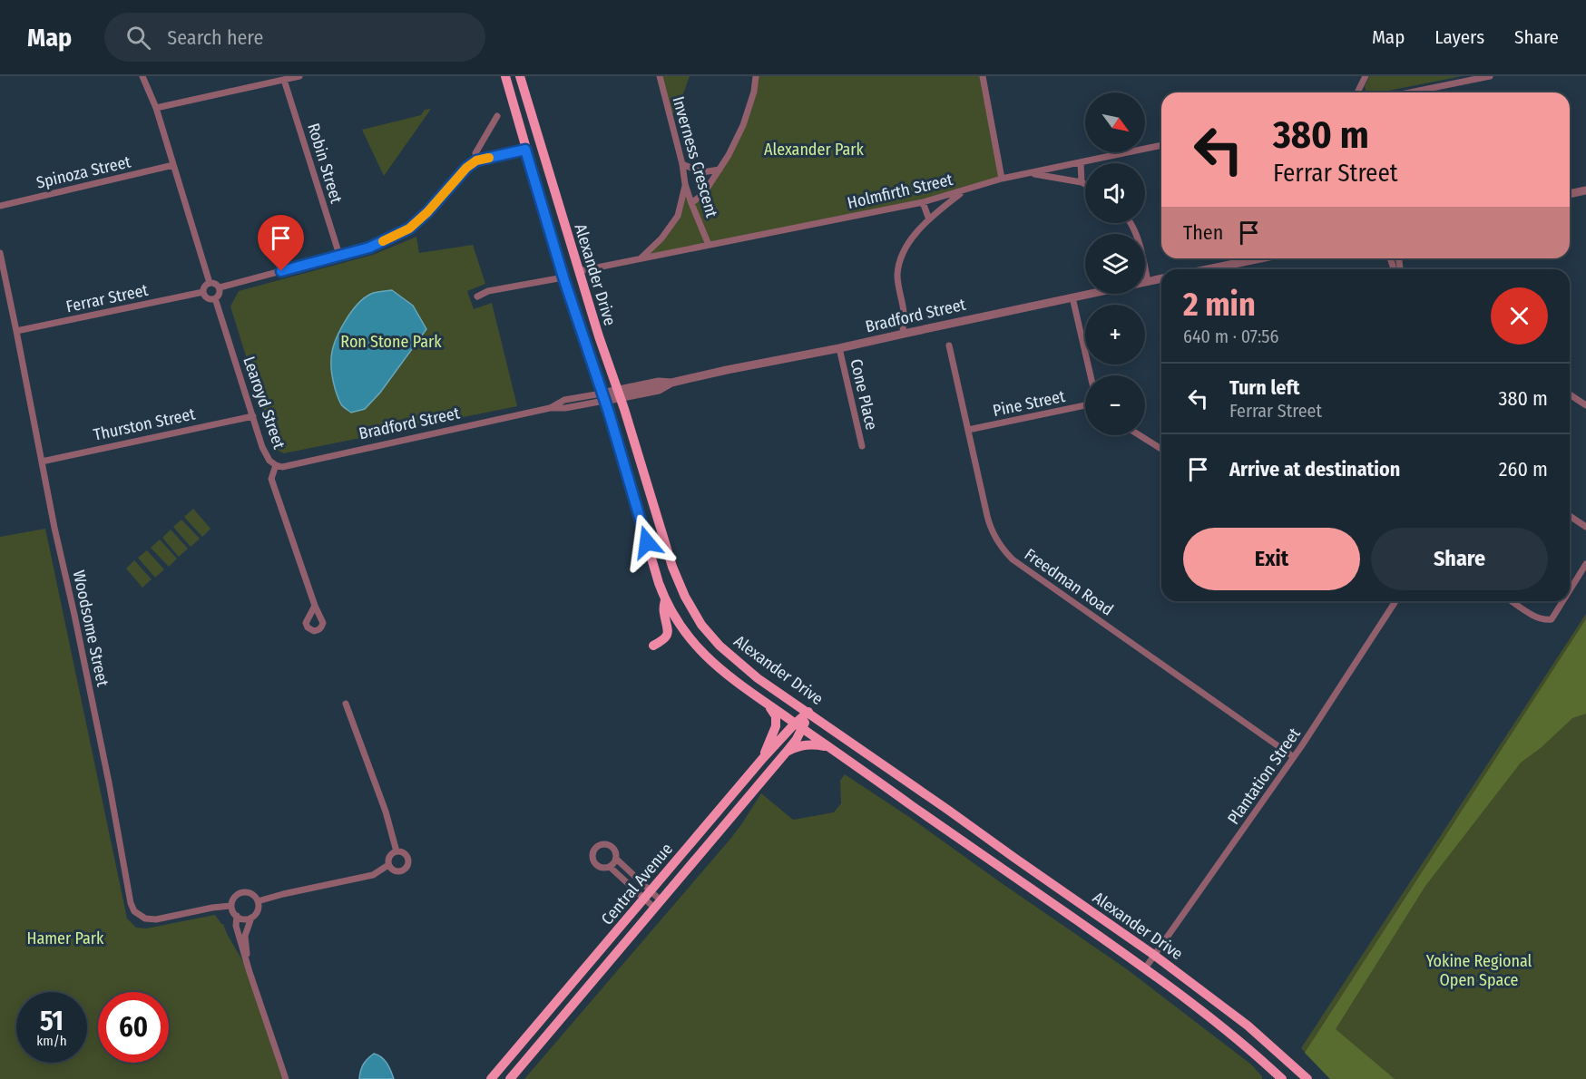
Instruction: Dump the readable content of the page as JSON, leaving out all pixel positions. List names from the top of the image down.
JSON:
{
  "streets": {
    "main road": ["Alexander Drive", "Central Avenue"],
    "street": [
      "Inverness Crescent",
      "Robin Street",
      "Spinoza Street",
      "Holmfirth Street",
      "Ferrar Street",
      "Bradford Street",
      "Cone Place",
      "Learoyd Street",
      "Pine Street",
      "Thurston Street",
      "Freedman Road",
      "Woodsome Street",
      "Plantation Street"
    ]
  },
  "crossings": [
    ["Inverness Crescent", "Holmfirth Street"],
    ["Holmfirth Street", "Alexander Drive"],
    ["Alexander Drive", "Bradford Street"],
    ["Alexander Drive", "Plantation Street"],
    ["Alexander Drive", "Central Avenue"],
    ["Ferrar Street", "Learoyd Street"],
    ["Ferrar Street", "Woodsome Street"],
    ["Bradford Street", "Cone Place"],
    ["Bradford Street", "Learoyd Street"],
    ["Learoyd Street", "Thurston Street"],
    ["Pine Street", "Freedman Road"],
    ["Thurston Street", "Woodsome Street"],
    ["Freedman Road", "Plantation Street"]
  ],
  "parks": [
    "Alexander Park",
    "Ron Stone Park",
    "Hamer Park",
    "Yokine Regional Open Space"
  ],
  "north": "bottom right",
  "page": {
    "header": "Map",
    "search": "Search here",
    "nav": ["Map", "Layers", "Share"],
    "map_buttons": ["+", "−"],
    "turn": ["380 m", "Ferrar Street"],
    "then": "Then",
    "heading": ["2 min", "640 m · 07:56"],
    "list": [
      {
        "name": "Turn left",
        "note": "Ferrar Street",
        "value": "380 m"
      },
      {
        "name": "Arrive at destination",
        "value": "260 m"
      }
    ],
    "buttons": ["Exit", "Share"],
    "speed": "51 km/h",
    "limit": "60"
  }
}
